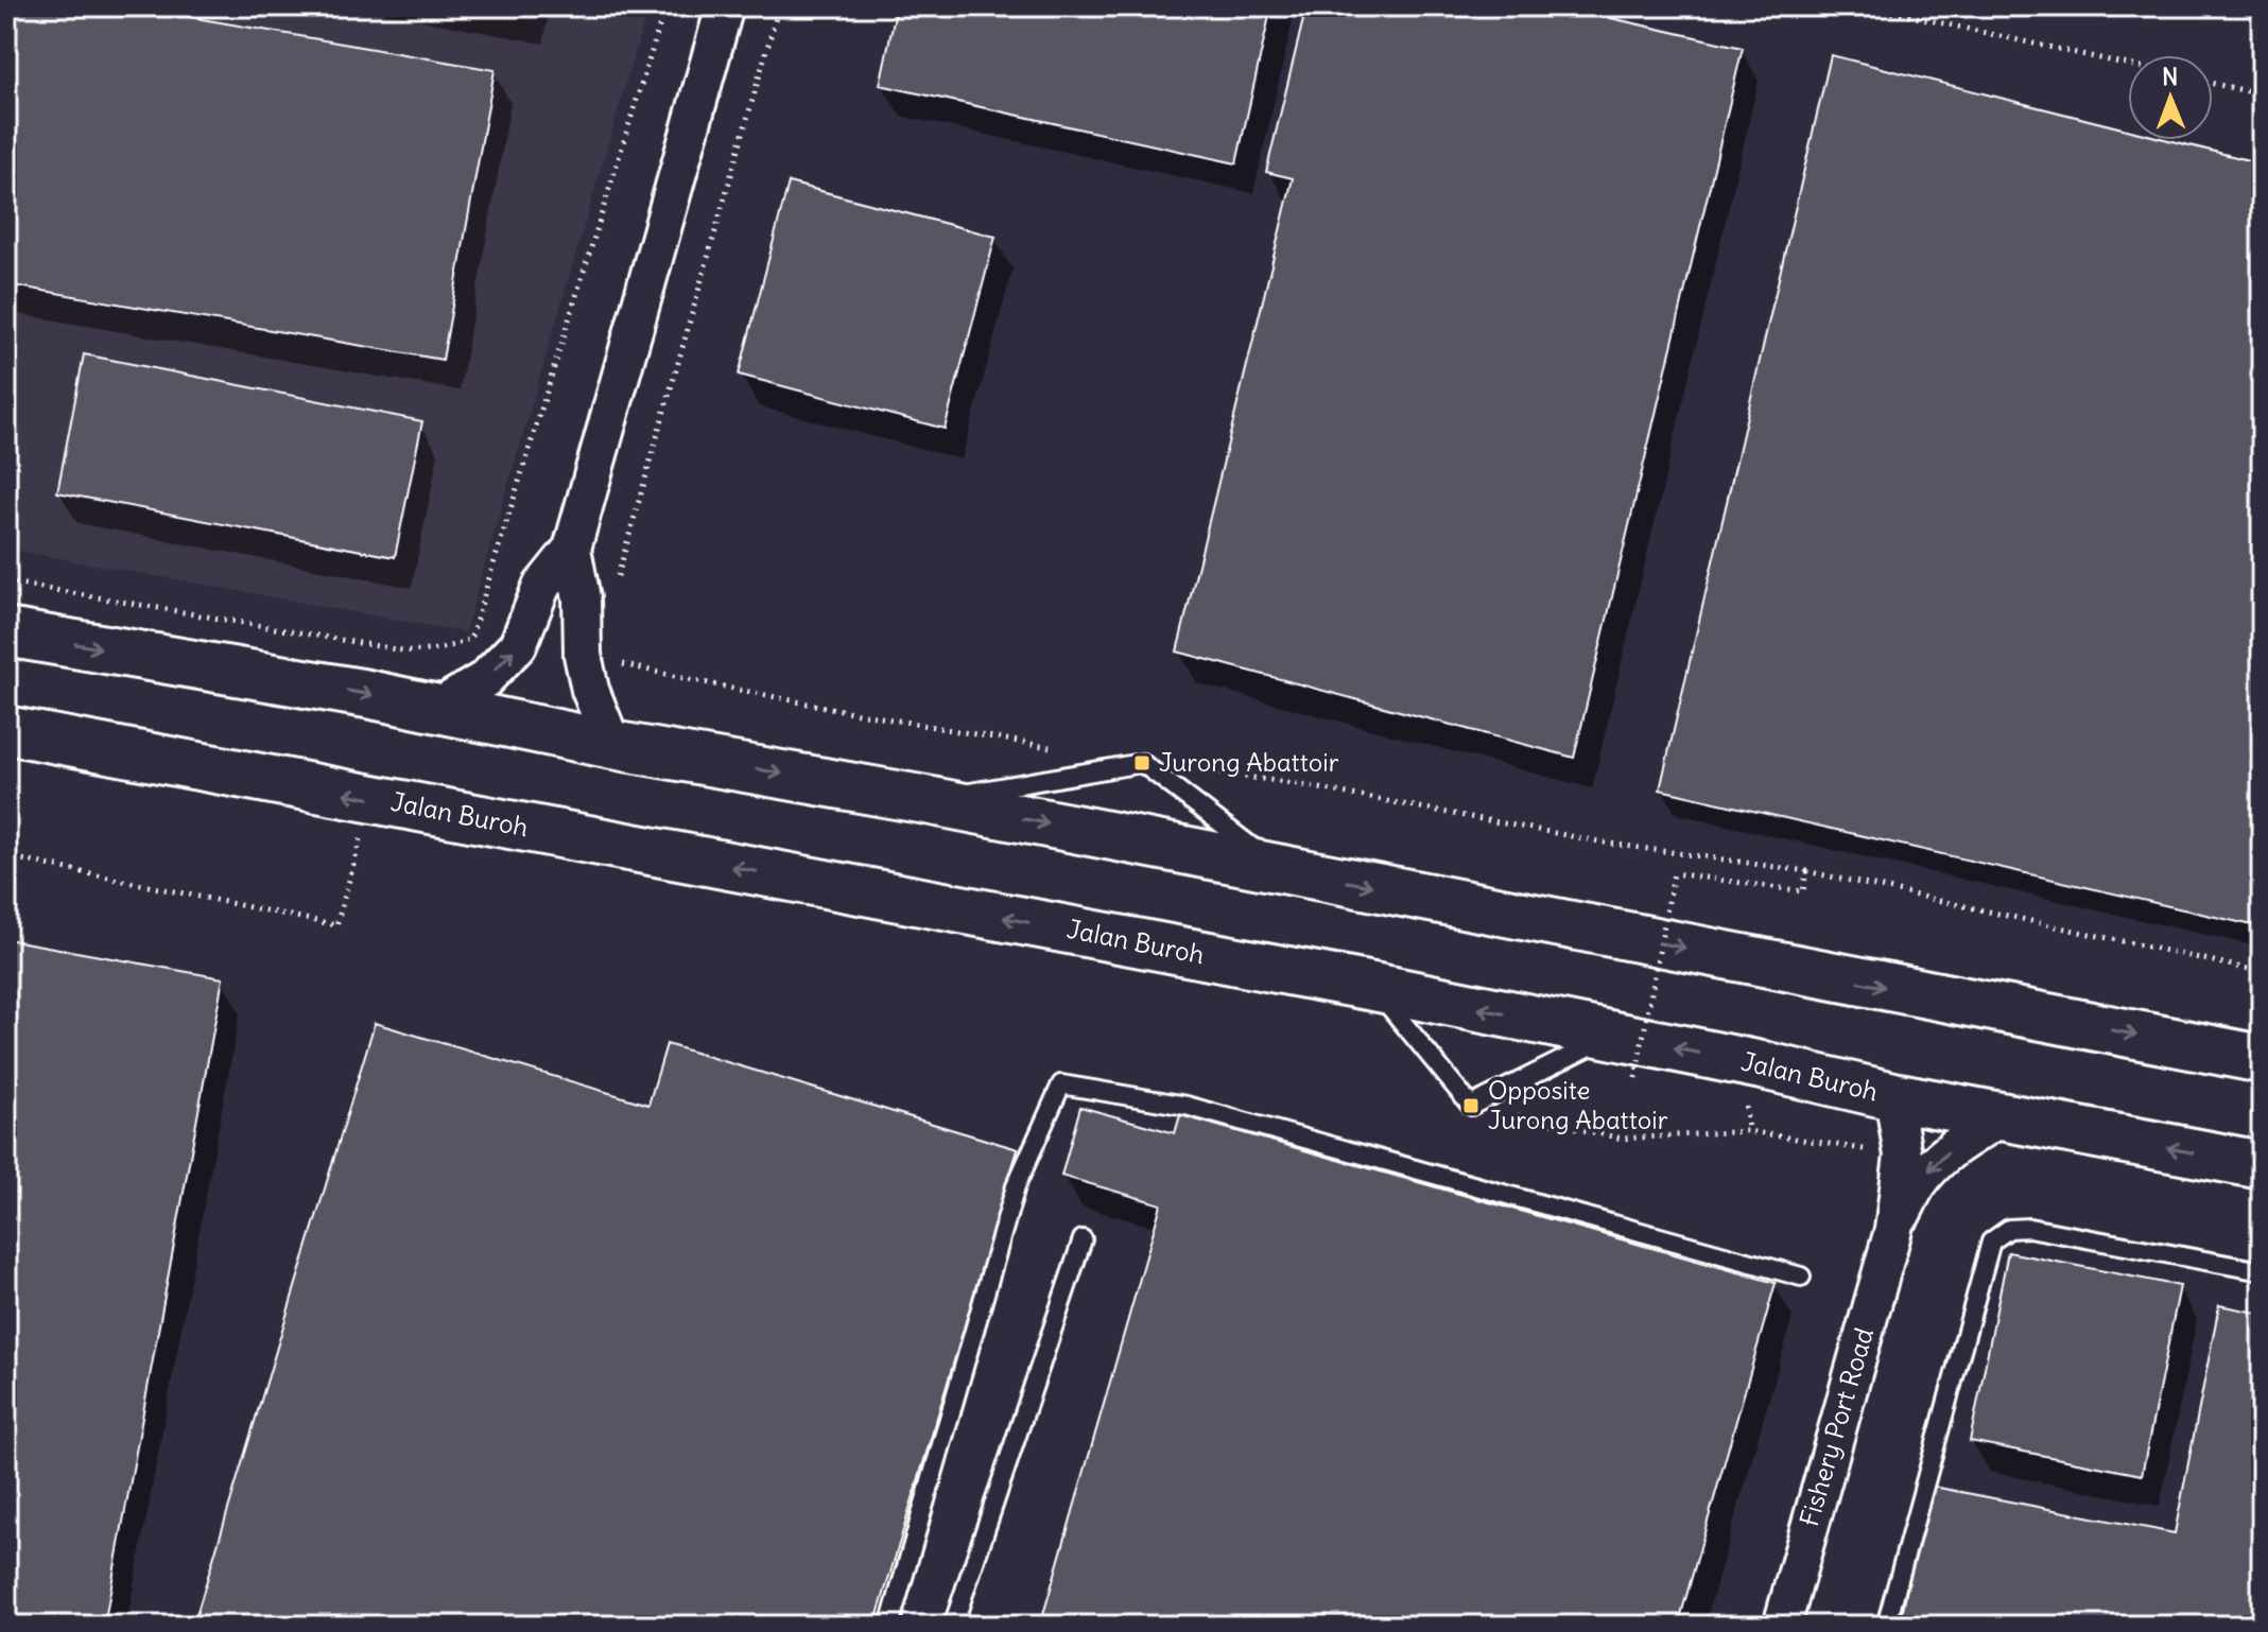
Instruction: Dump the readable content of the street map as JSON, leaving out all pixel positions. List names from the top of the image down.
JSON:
{
  "streets": {
    "highway": ["Jalan Buroh"],
    "street": ["Fishery Port Road"]
  },
  "crossings": [
    ["Jalan Buroh", "Fishery Port Road"]
  ],
  "places": {
    "transit": ["Jurong Abattoir", "Opposite Jurong Abattoir"]
  },
  "north": "top"
}
